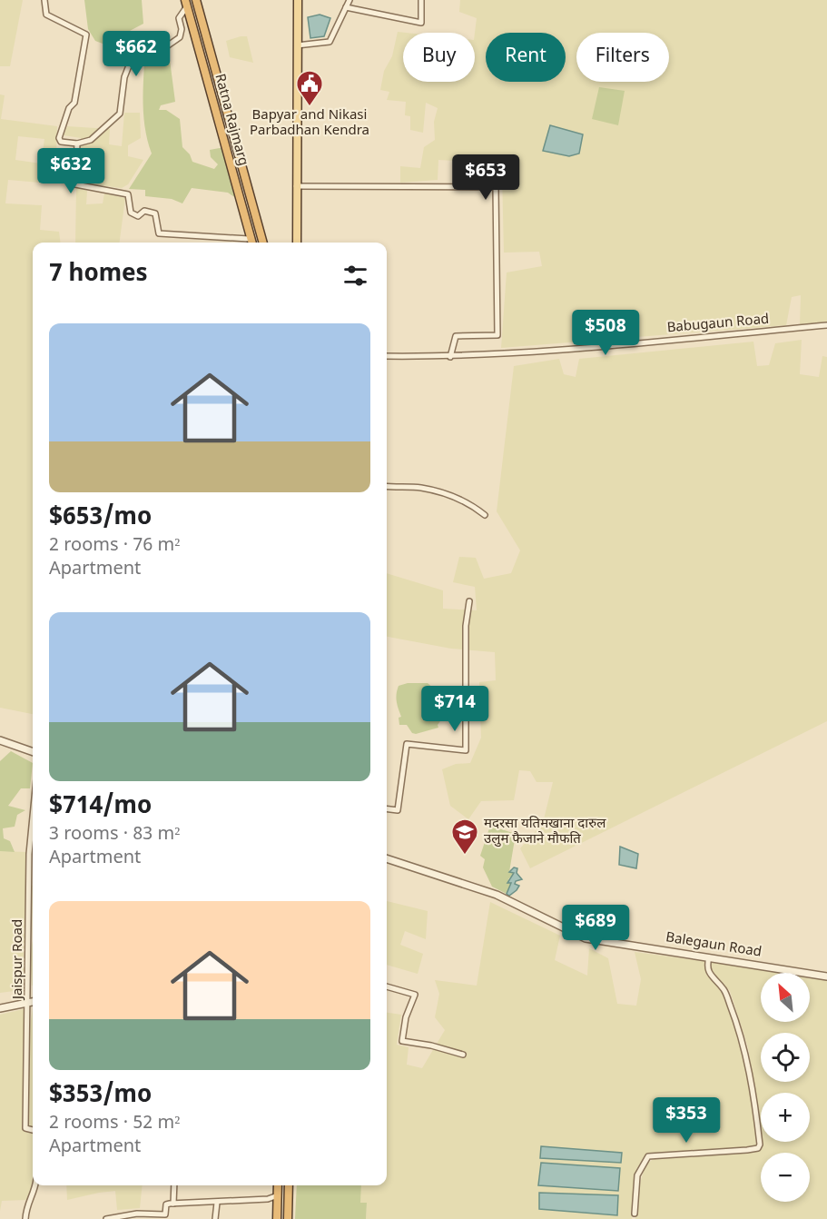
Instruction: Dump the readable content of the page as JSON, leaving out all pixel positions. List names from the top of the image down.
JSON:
{
  "streets": {
    "highway": ["Ratna Rajmarg"],
    "street": ["Babugaun Road", "Balegaun Road", "Jaispur Road"]
  },
  "places": {
    "public building": ["Bapyar and Nikasi Parbadhan Kendra"],
    "school or university": ["मदरसा यतिमखाना दारुल उलुम फैजाने माैफति"]
  },
  "north": "top left",
  "page": {
    "price": [
      "$662",
      "$632",
      "$653",
      "$508",
      "$714",
      "$689",
      "$353"
    ],
    "chip": ["Buy", "Rent", "Filters"],
    "heading": "7 homes",
    "list": [
      {
        "name": "$653/mo",
        "note": "2 rooms · 76 m² · Apartment"
      },
      {
        "name": "$714/mo",
        "note": "3 rooms · 83 m² · Apartment"
      },
      {
        "name": "$353/mo",
        "note": "2 rooms · 52 m² · Apartment"
      }
    ],
    "map_buttons": ["+", "−"]
  }
}
